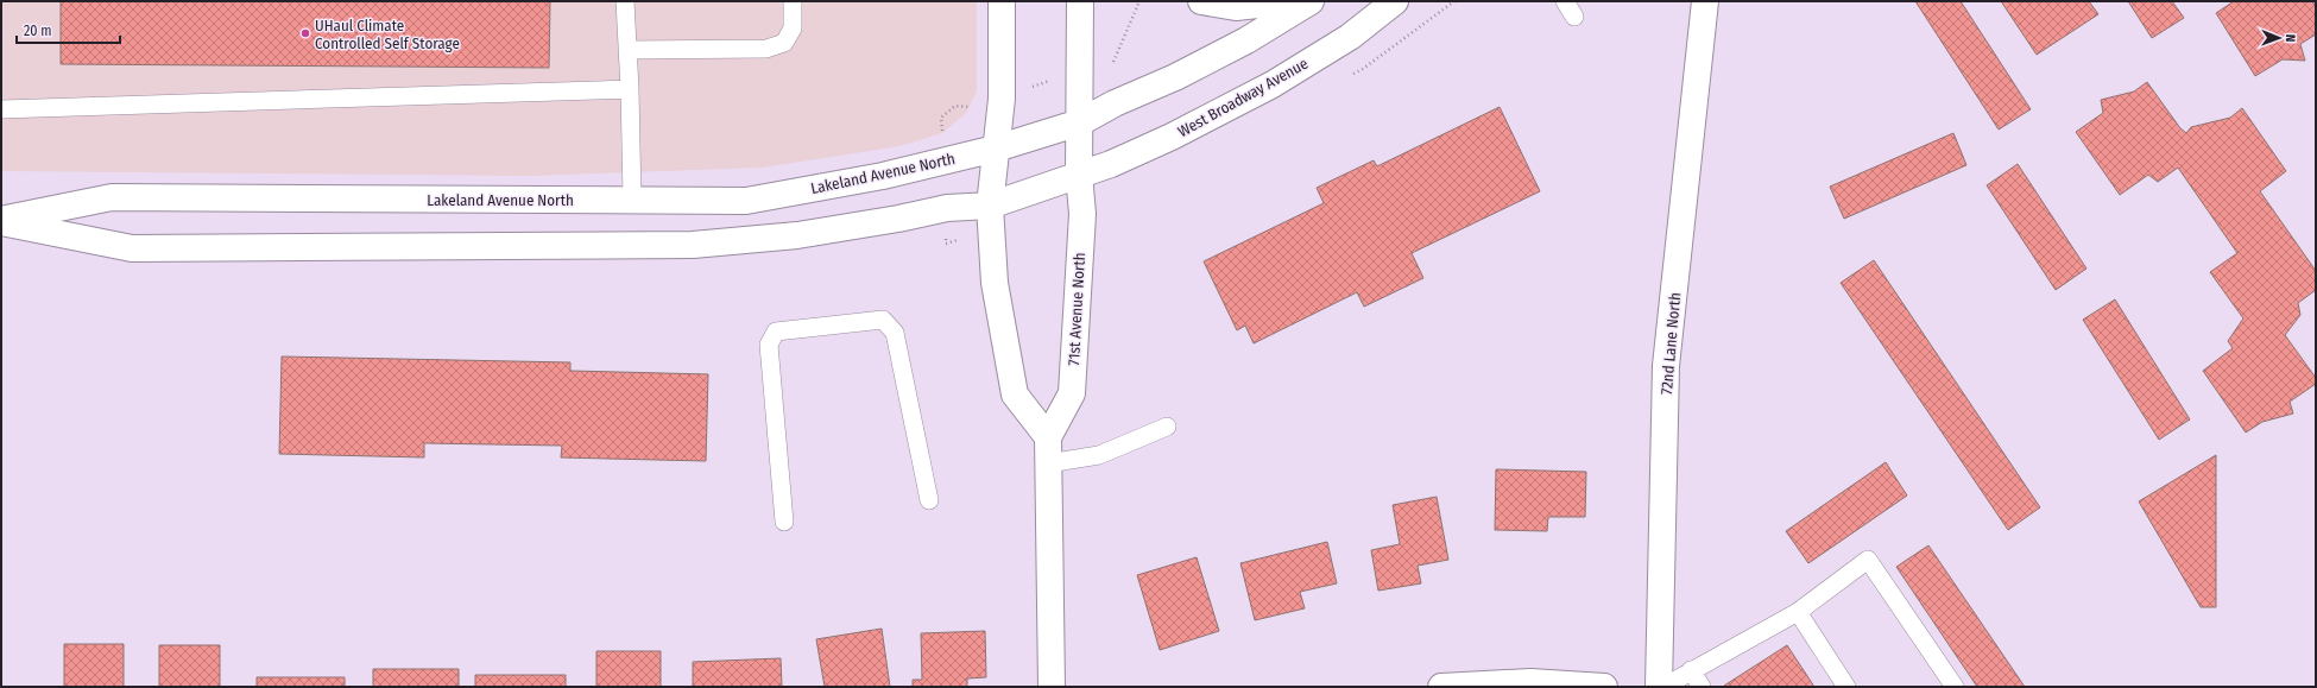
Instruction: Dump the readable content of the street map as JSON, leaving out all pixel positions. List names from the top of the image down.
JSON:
{
  "streets": {
    "street": [
      "West Broadway Avenue",
      "Lakeland Avenue North",
      "71st Avenue North",
      "72nd Lane North"
    ]
  },
  "crossings": [
    ["West Broadway Avenue", "Lakeland Avenue North"],
    ["West Broadway Avenue", "71st Avenue North"]
  ],
  "places": ["UHaul Climate Controlled Self Storage"],
  "scale_bar": "20 m",
  "north": "right"
}
